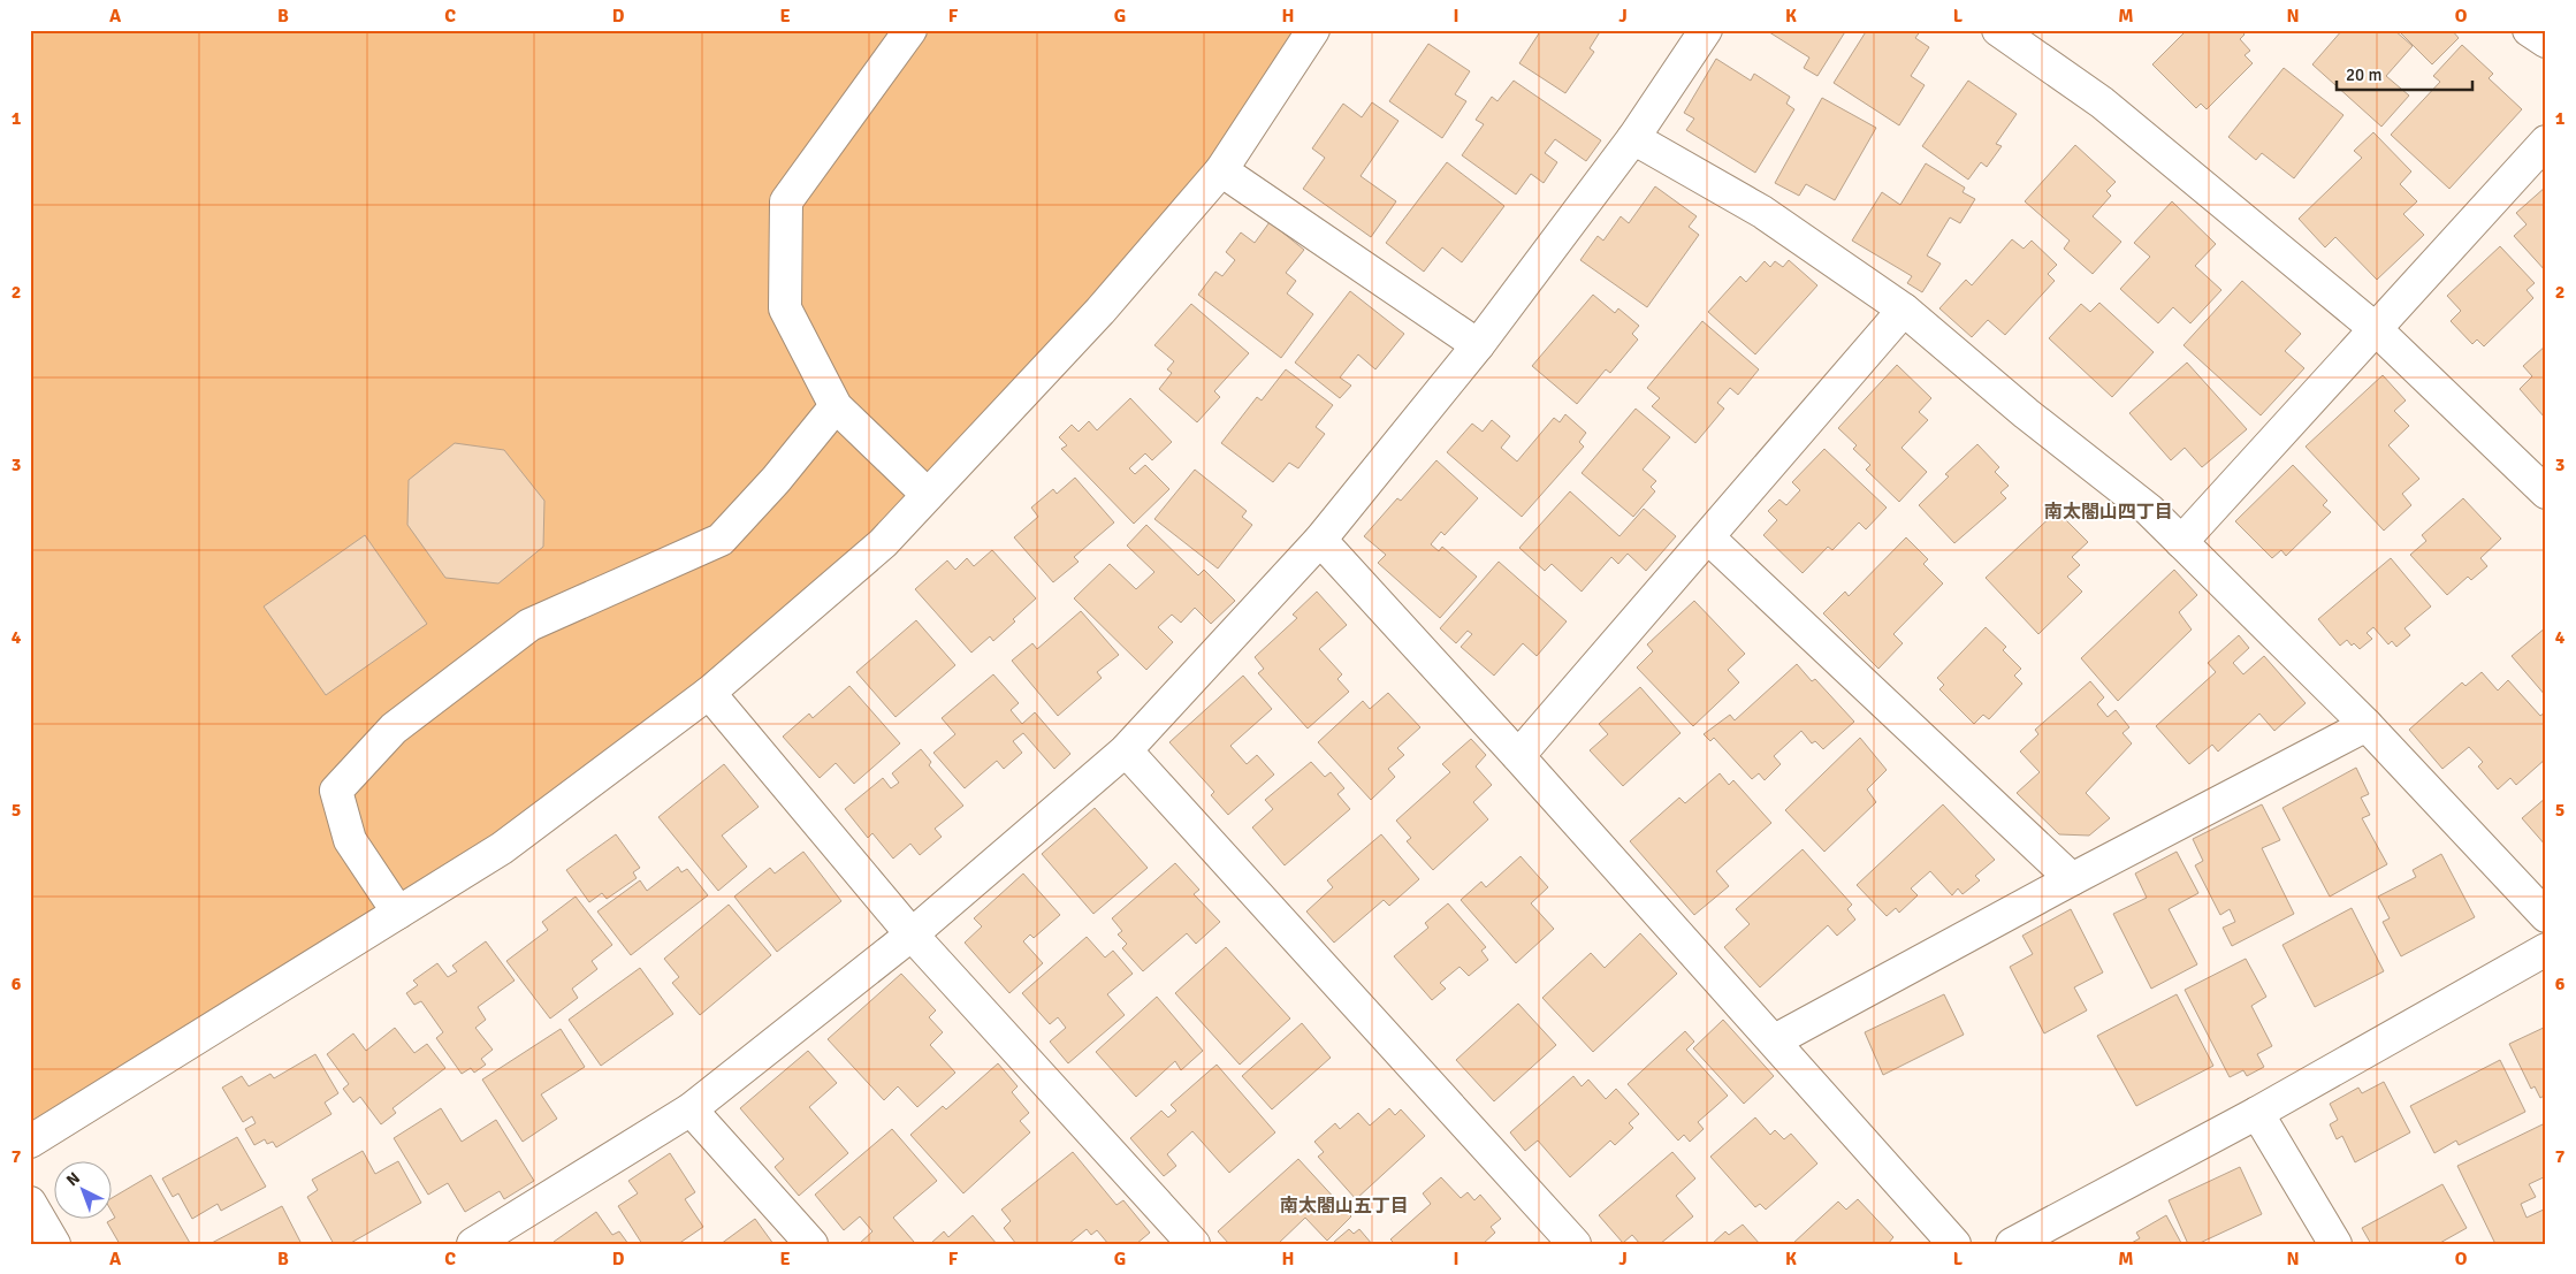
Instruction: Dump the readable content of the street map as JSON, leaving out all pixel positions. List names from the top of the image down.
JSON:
{
  "districts": ["南太閤山四丁目", "南太閤山五丁目"],
  "scale_bar": "20 m",
  "north": "top left",
  "grid": {
    "columns": [
      "A",
      "B",
      "C",
      "D",
      "E",
      "F",
      "G",
      "H",
      "I",
      "J",
      "K",
      "L",
      "M",
      "N",
      "O"
    ],
    "rows": [
      "1",
      "2",
      "3",
      "4",
      "5",
      "6",
      "7"
    ]
  }
}
